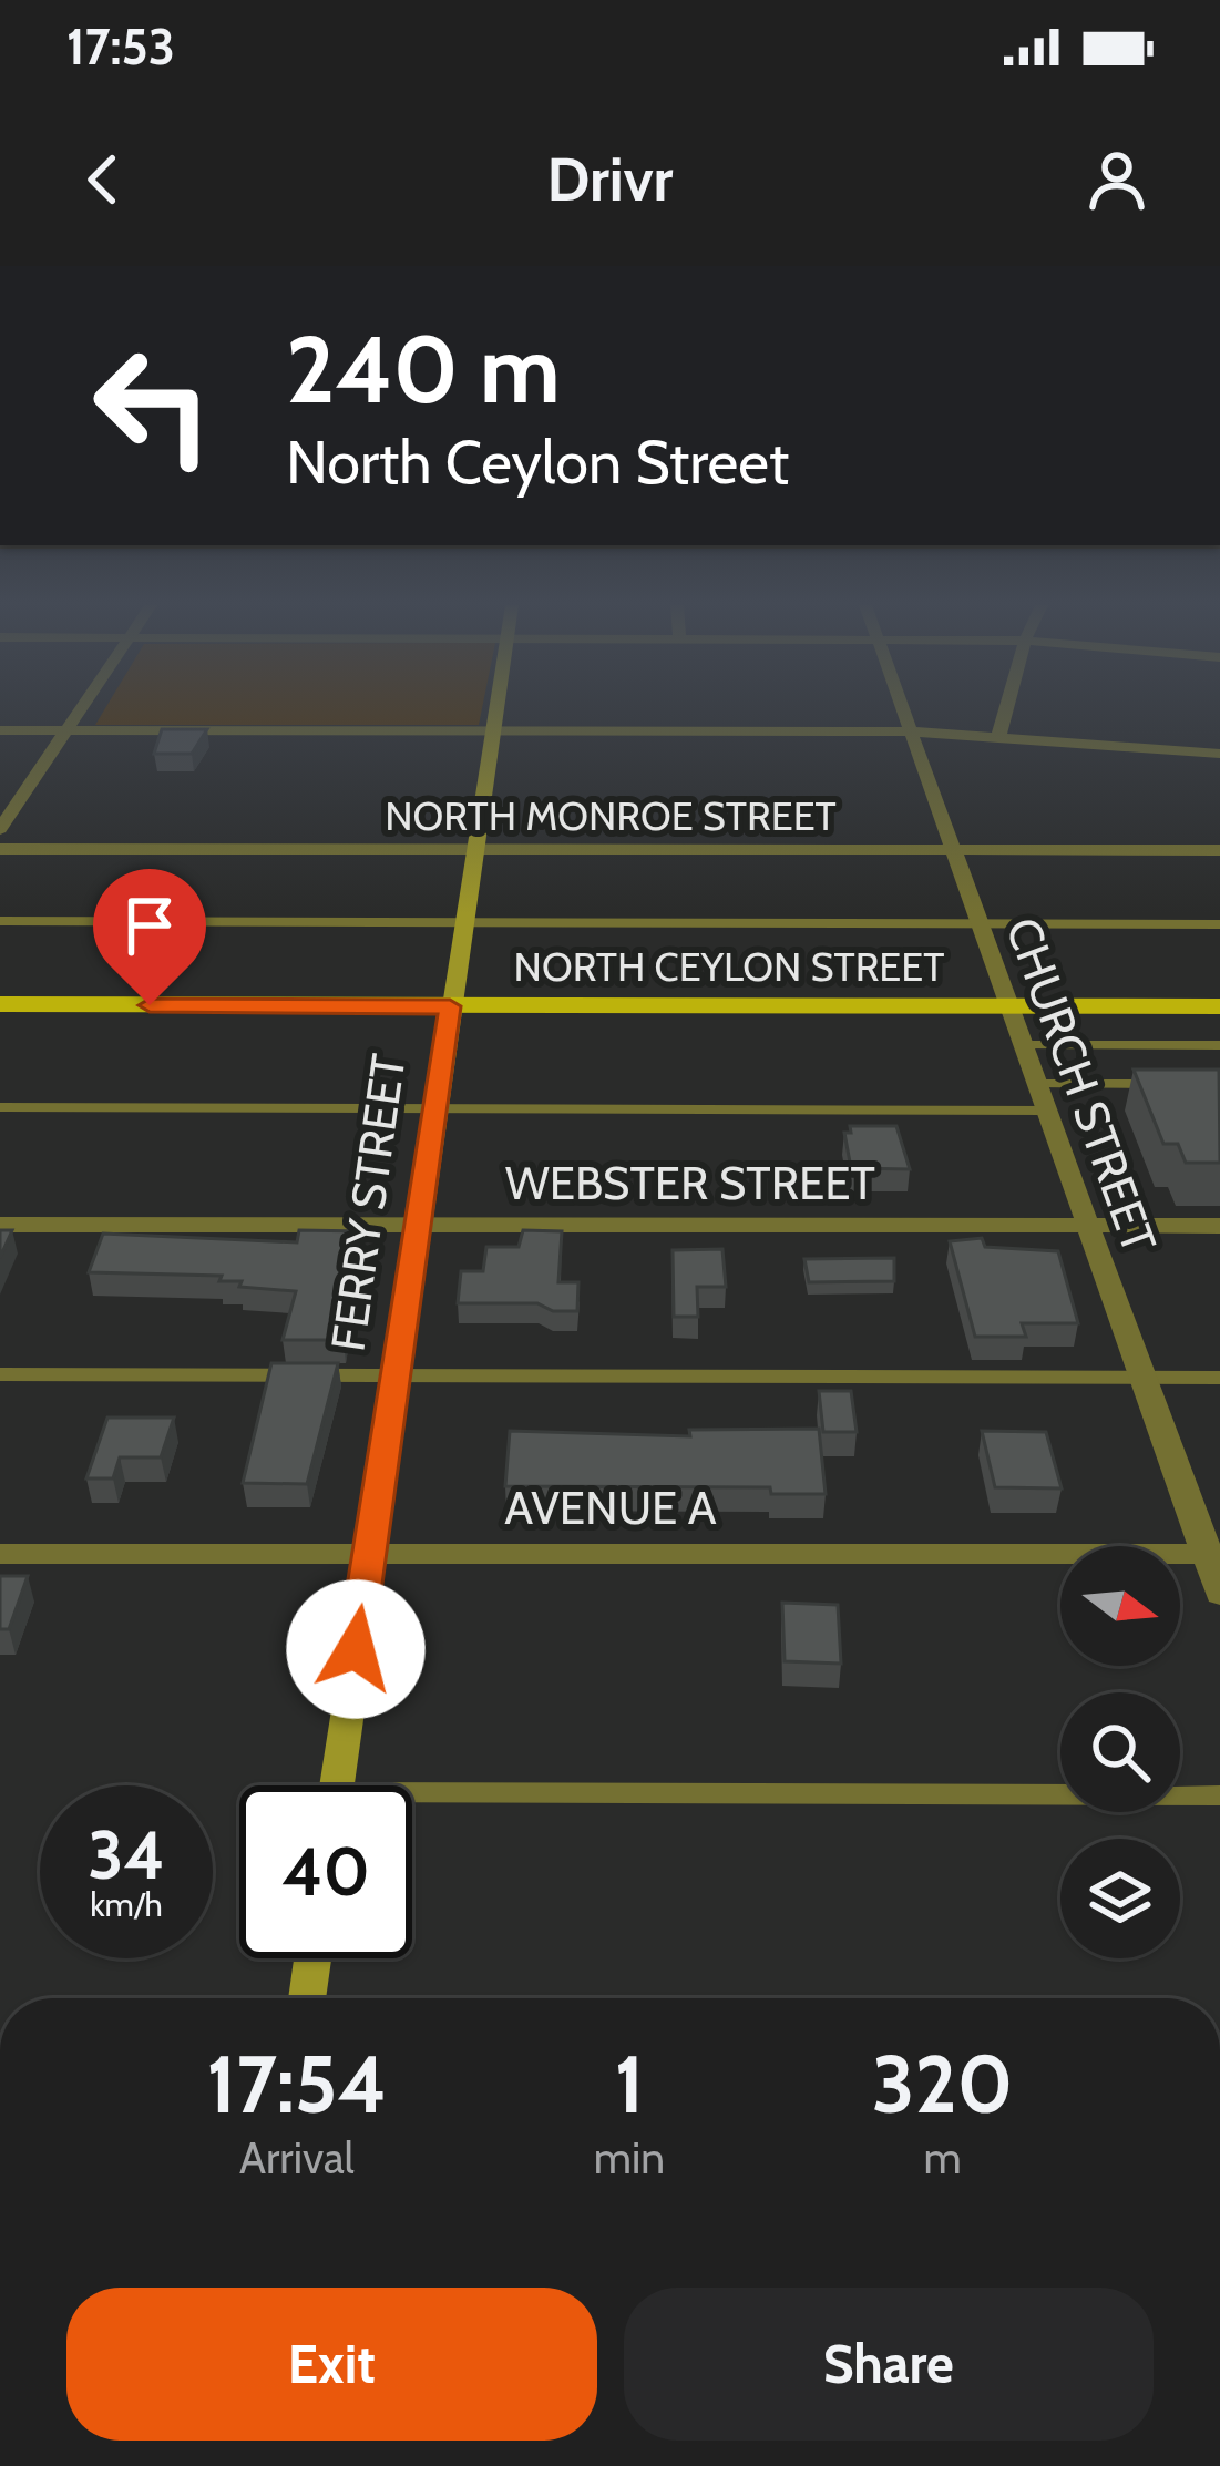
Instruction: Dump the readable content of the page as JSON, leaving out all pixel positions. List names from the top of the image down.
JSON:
{
  "streets": {
    "main road": ["NORTH CEYLON STREET"],
    "street": [
      "NORTH MONROE STREET",
      "CHURCH STREET",
      "WEBSTER STREET",
      "FERRY STREET",
      "AVENUE A"
    ]
  },
  "crossings": [
    ["NORTH MONROE STREET", "CHURCH STREET"],
    ["NORTH MONROE STREET", "FERRY STREET"],
    ["NORTH CEYLON STREET", "CHURCH STREET"],
    ["NORTH CEYLON STREET", "FERRY STREET"],
    ["CHURCH STREET", "WEBSTER STREET"],
    ["CHURCH STREET", "AVENUE A"],
    ["WEBSTER STREET", "FERRY STREET"],
    ["FERRY STREET", "AVENUE A"]
  ],
  "north": "right",
  "page": {
    "status": "17:53",
    "header": "Drivr",
    "turn": ["240 m", "North Ceylon Street"],
    "speed": "34 km/h",
    "limit": "40",
    "eta": [
      "17:54",
      "Arrival",
      "1",
      "min",
      "320",
      "m"
    ],
    "buttons": ["Exit", "Share"]
  }
}
